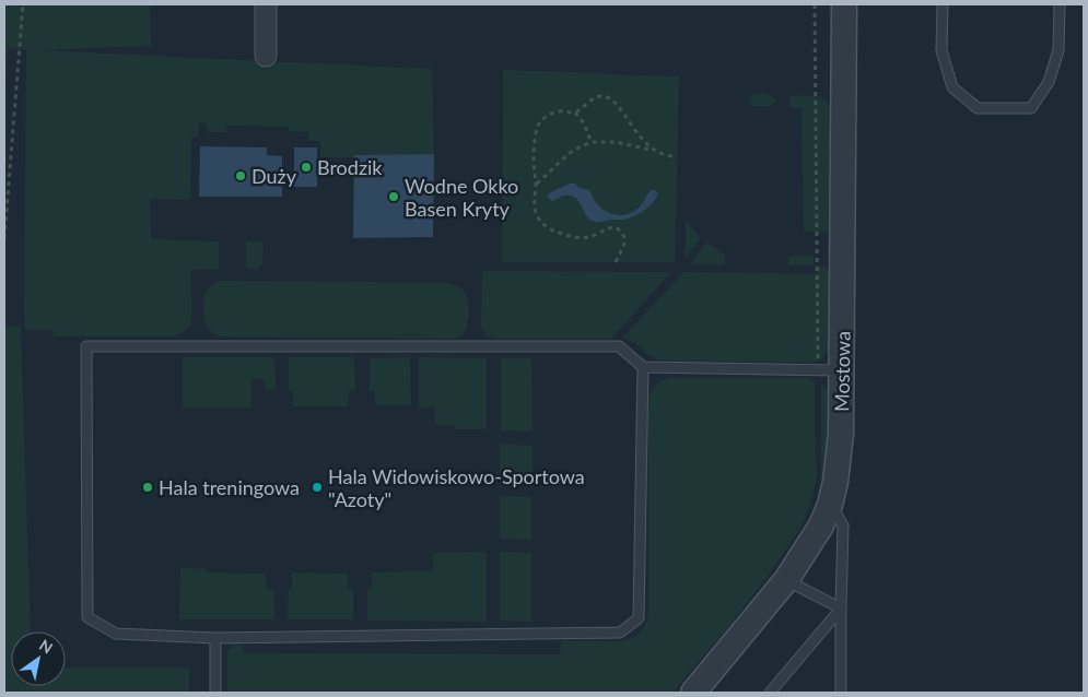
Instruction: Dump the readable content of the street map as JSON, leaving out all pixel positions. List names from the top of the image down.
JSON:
{
  "streets": {
    "street": ["Mostowa"]
  },
  "places": [
    "Brodzik",
    "Duży",
    "Wodne Okko Basen Kryty",
    "Hala treningowa",
    "Hala Widowiskowo-Sportowa \"Azoty\""
  ],
  "north": "top right"
}
